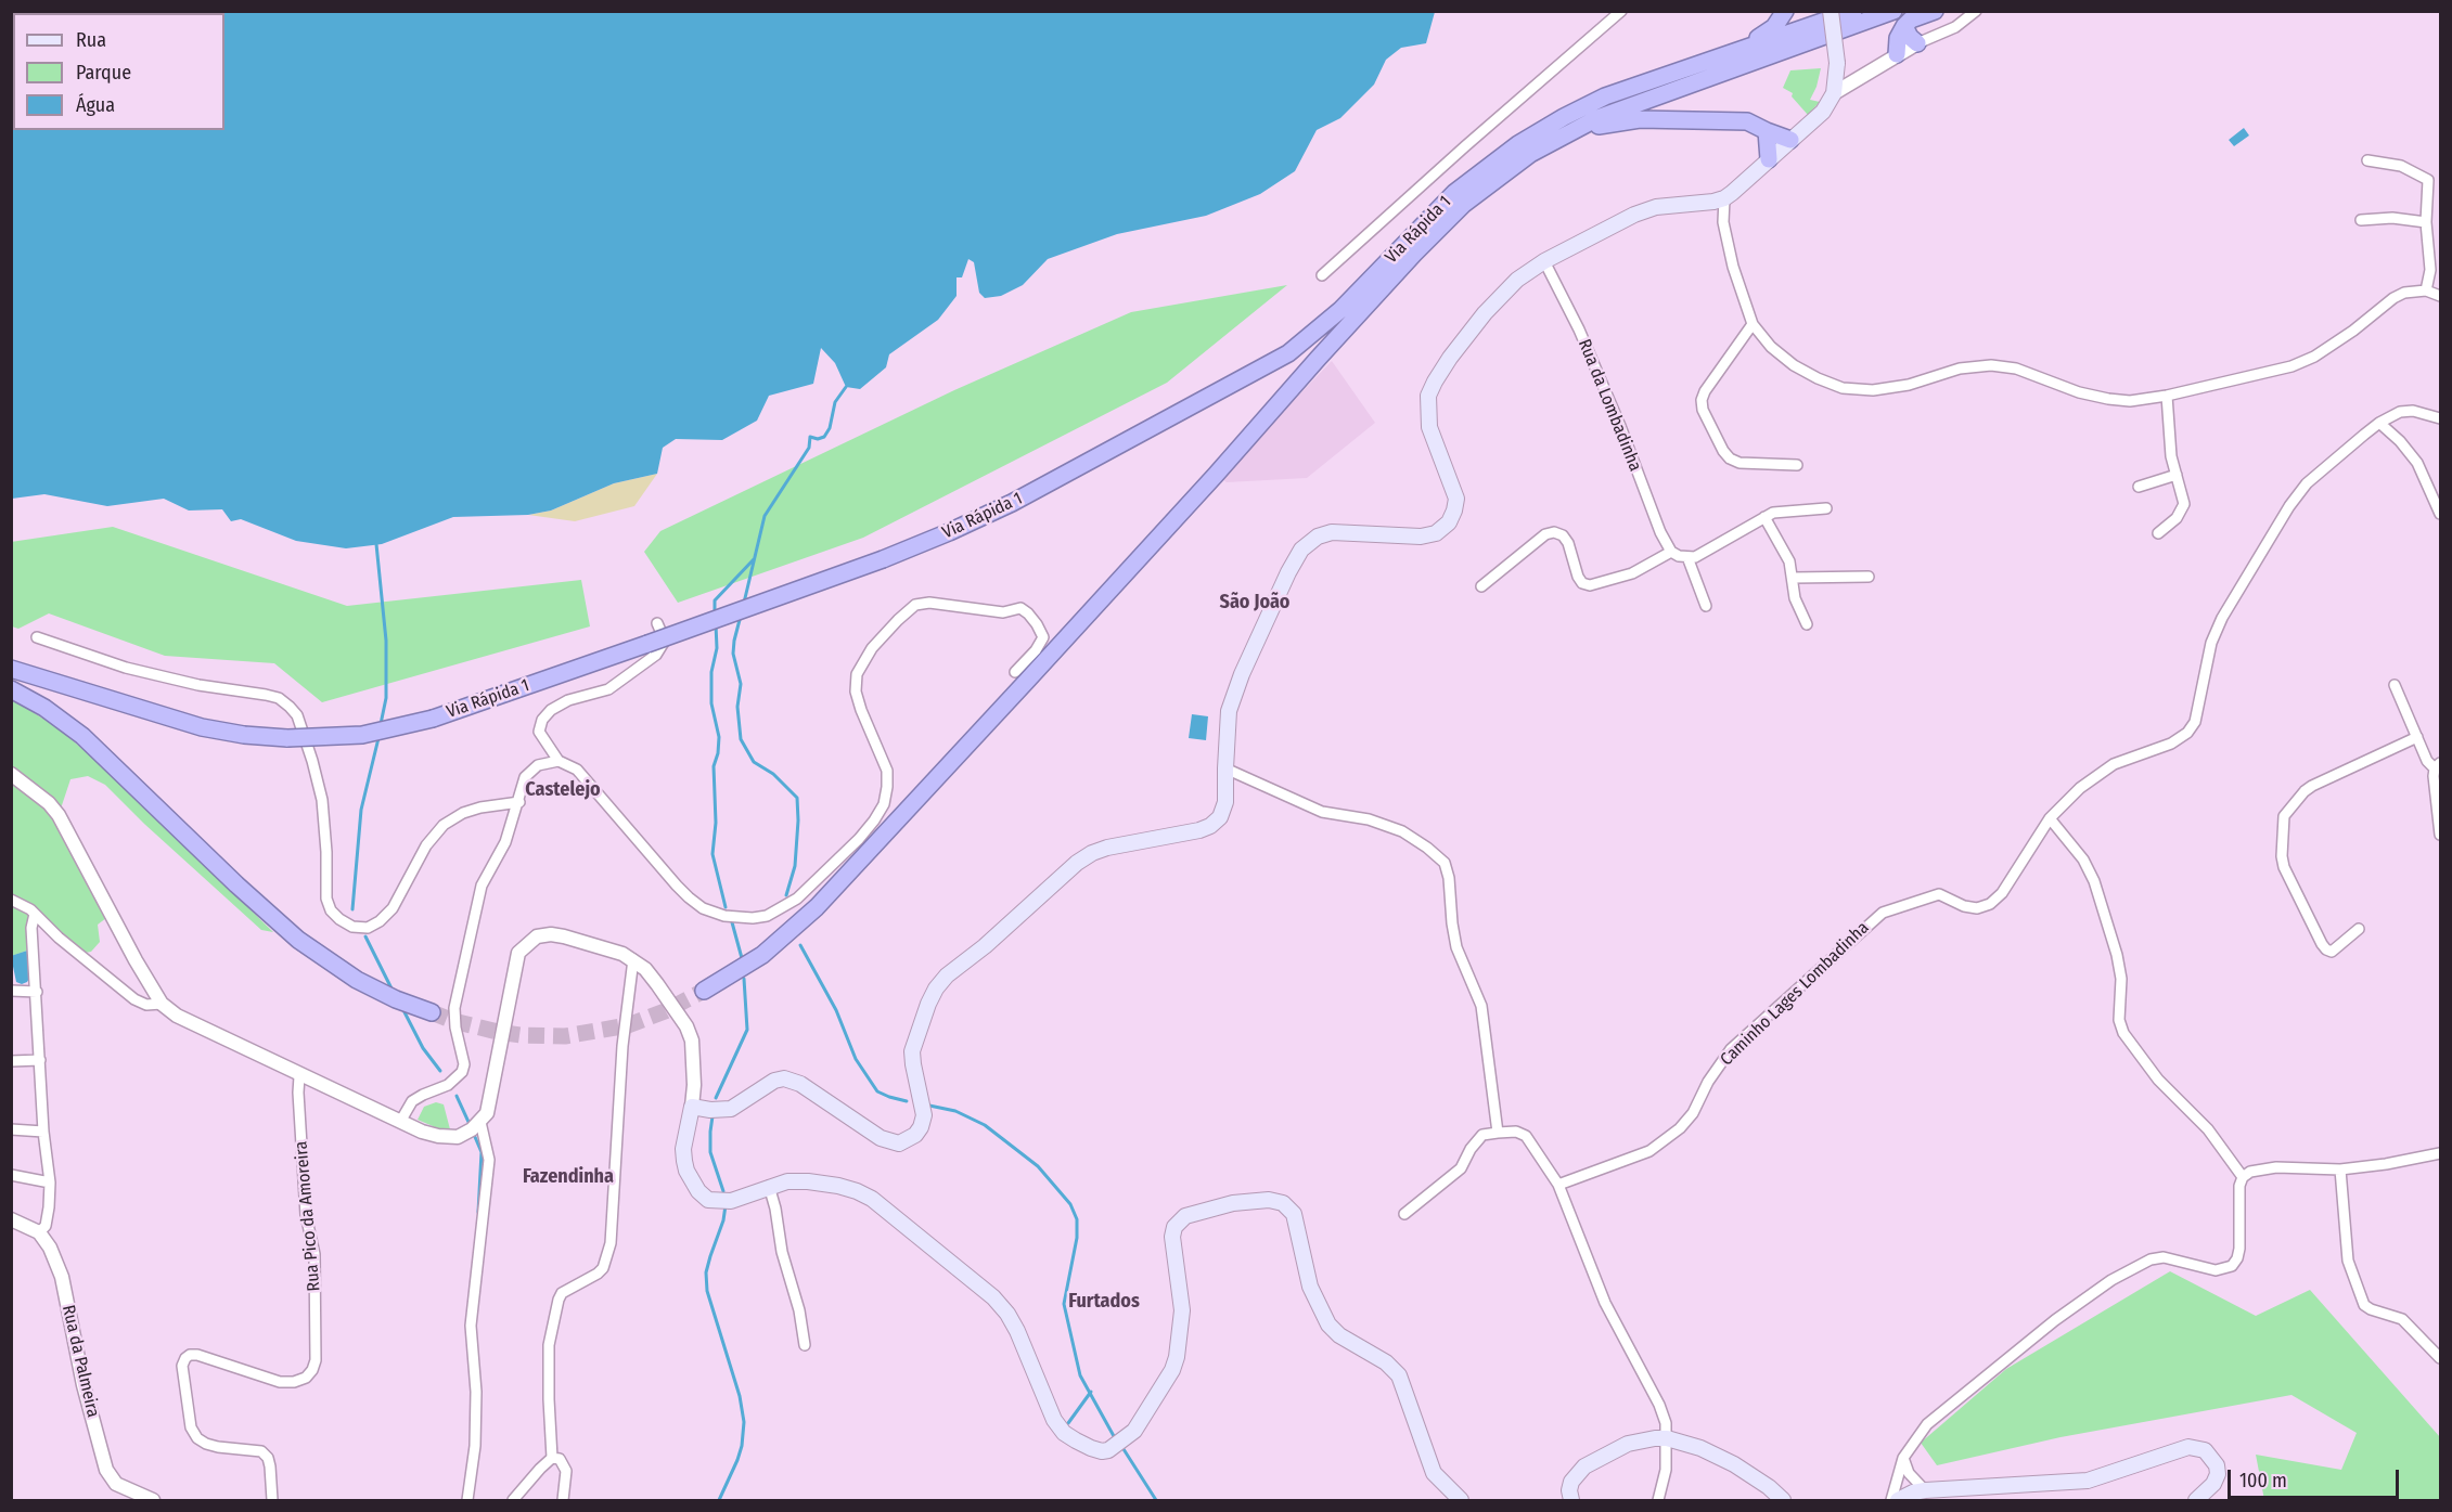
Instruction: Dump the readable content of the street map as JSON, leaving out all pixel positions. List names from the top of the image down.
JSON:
{
  "streets": {
    "highway": ["Via Rápida 1"],
    "street": [
      "Rua da Lombadinha",
      "Caminho Lages Lombadinha",
      "Rua Pico da Amoreira",
      "Rua da Palmeira"
    ]
  },
  "districts": [
    "São João",
    "Castelejo",
    "Fazendinha",
    "Furtados"
  ],
  "legend": ["Rua", "Parque", "Água"],
  "scale_bar": "100 m"
}
